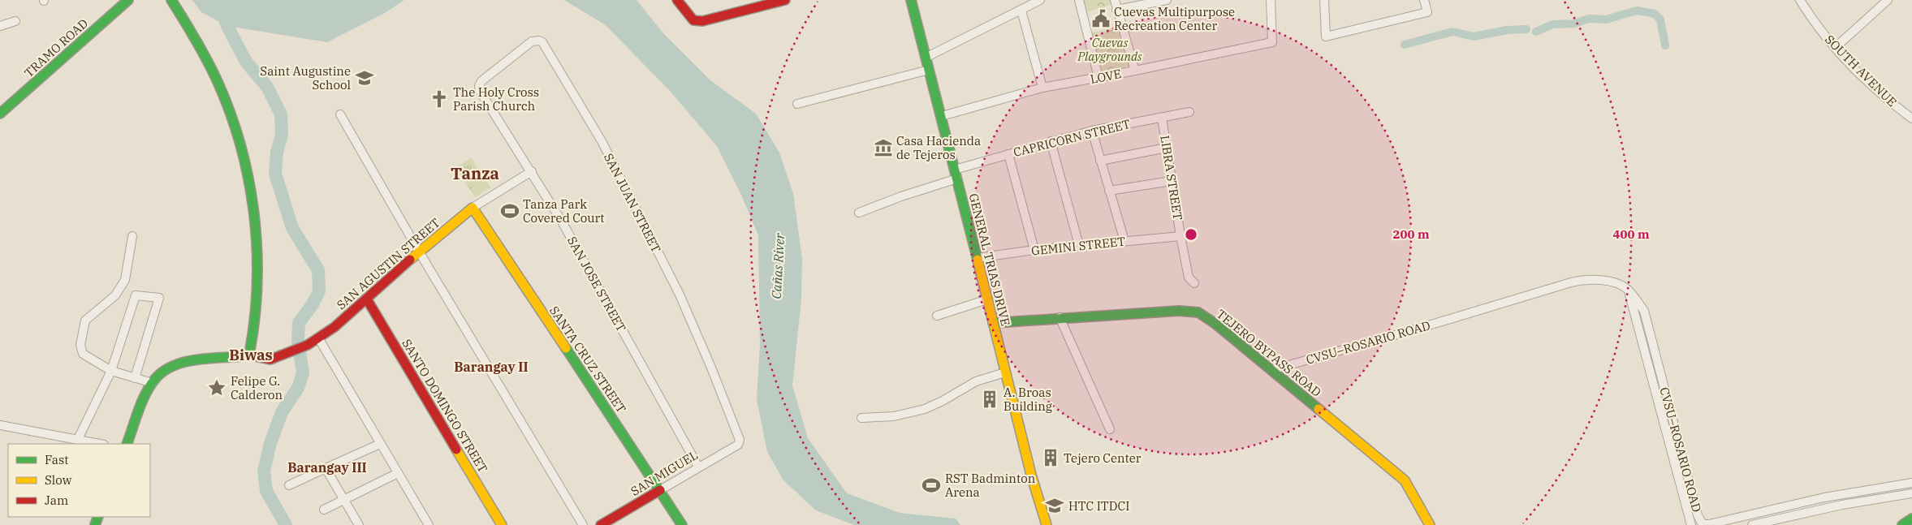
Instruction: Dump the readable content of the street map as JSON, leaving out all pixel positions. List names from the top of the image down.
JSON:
{
  "streets": {
    "main road": [
      "TRAMO ROAD",
      "GENERAL TRIAS DRIVE",
      "SAN AGUSTIN STREET",
      "TEJERO BYPASS ROAD",
      "SANTA CRUZ STREET",
      "SANTO DOMINGO STREET",
      "SAN MIGUEL"
    ],
    "street": [
      "SOUTH AVENUE",
      "LOVE",
      "CAPRICORN STREET",
      "LIBRA STREET",
      "SAN JUAN STREET",
      "GEMINI STREET",
      "SAN JOSE STREET",
      "CVSU–ROSARIO ROAD"
    ]
  },
  "crossings": [
    ["LOVE", "GENERAL TRIAS DRIVE"],
    ["CAPRICORN STREET", "LIBRA STREET"],
    ["CAPRICORN STREET", "GENERAL TRIAS DRIVE"],
    ["LIBRA STREET", "GEMINI STREET"],
    ["SAN JUAN STREET", "SAN JOSE STREET"],
    ["SAN JUAN STREET", "SAN MIGUEL"],
    ["GEMINI STREET", "GENERAL TRIAS DRIVE"],
    ["GENERAL TRIAS DRIVE", "TEJERO BYPASS ROAD"],
    ["SAN AGUSTIN STREET", "SAN JOSE STREET"],
    ["SAN AGUSTIN STREET", "SANTA CRUZ STREET"],
    ["SAN AGUSTIN STREET", "SANTO DOMINGO STREET"],
    ["SAN JOSE STREET", "SAN MIGUEL"],
    ["CVSU–ROSARIO ROAD", "TEJERO BYPASS ROAD"],
    ["SANTA CRUZ STREET", "SAN MIGUEL"]
  ],
  "districts": [
    "Tanza",
    "Biwas",
    "Barangay II",
    "Barangay III"
  ],
  "water": ["Cañas River"],
  "parks": ["Cuevas Playgrounds"],
  "places": {
    "public building": ["Cuevas Multipurpose Recreation Center"],
    "school or university": ["Saint Augustine School", "HTC ITDCI"],
    "church": ["The Holy Cross Parish Church"],
    "museum": ["Casa Hacienda de Tejeros"],
    "sports": ["Tanza Park Covered Court", "RST Badminton Arena"],
    "place": ["Felipe G. Calderon"],
    "building": ["A. Broas Building", "Tejero Center"]
  },
  "legend": ["Fast", "Slow", "Jam"],
  "rings": ["200 m", "400 m"]
}
